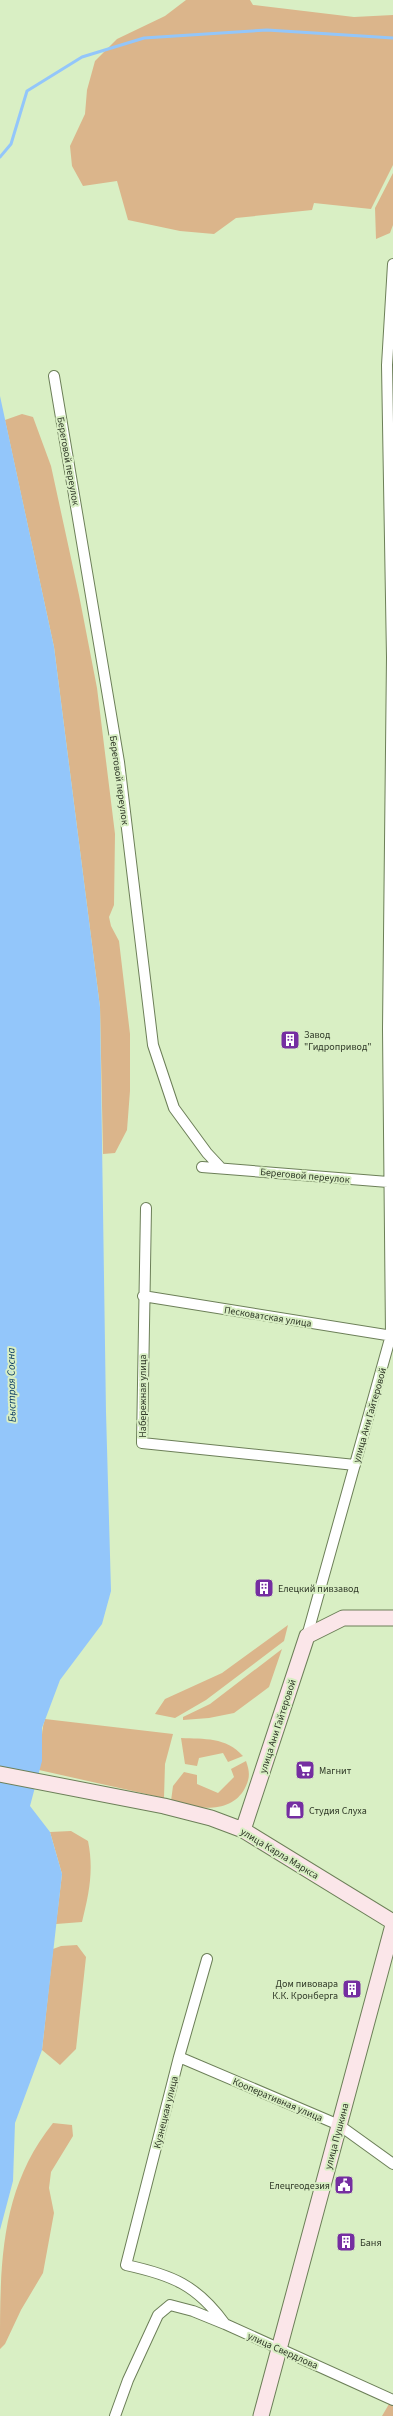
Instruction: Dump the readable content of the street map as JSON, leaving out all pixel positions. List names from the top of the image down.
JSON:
{
  "streets": {
    "main road": ["улица Ани Гайтеровой", "улица Карла Маркса", "улица Пушкина"],
    "street": [
      "Береговой переулок",
      "Песковатская улица",
      "Набережная улица",
      "Кооперативная улица",
      "Кузнецкая улица",
      "улица Свердлова"
    ]
  },
  "crossings": [
    ["Береговой переулок", "улица Ани Гайтеровой"],
    ["Песковатская улица", "Набережная улица"],
    ["Песковатская улица", "улица Ани Гайтеровой"],
    ["Набережная улица", "улица Ани Гайтеровой"],
    ["улица Ани Гайтеровой", "улица Карла Маркса"],
    ["Кооперативная улица", "Кузнецкая улица"],
    ["Кооперативная улица", "улица Пушкина"],
    ["Кузнецкая улица", "улица Свердлова"],
    ["улица Пушкина", "улица Свердлова"]
  ],
  "water": ["Быстрая Сосна"],
  "places": {
    "building": [
      "Завод \"Гидропривод\"",
      "Елецкий пивзавод",
      "Дом пивовара К.К. Кронберга",
      "Баня"
    ],
    "supermarket": ["Магнит"],
    "shop": ["Студия Слуха"],
    "public building": ["Елецгеодезия"]
  }
}
